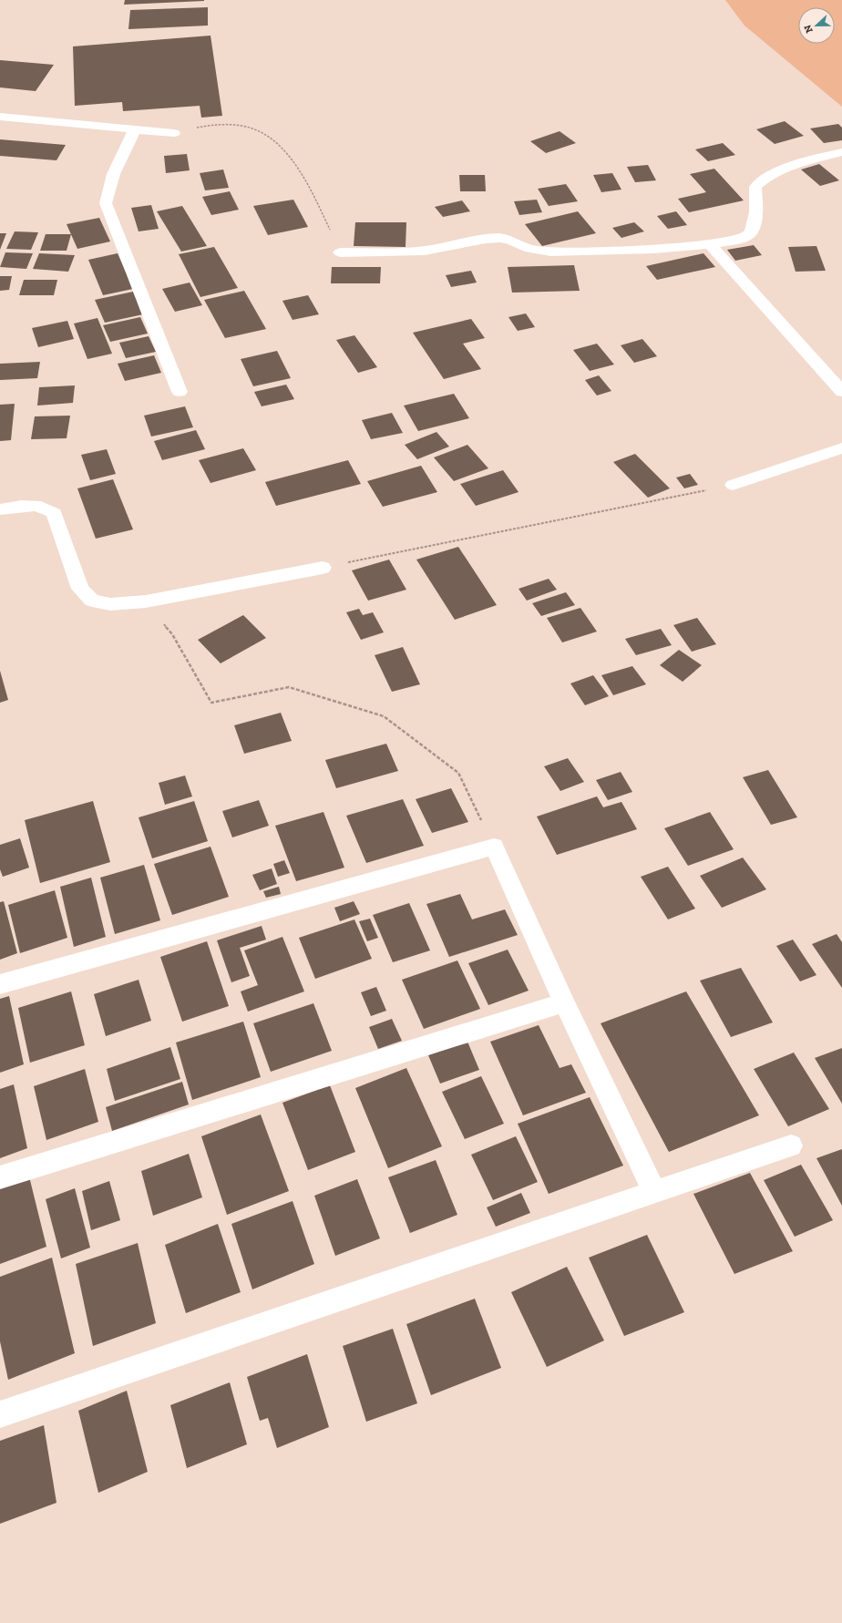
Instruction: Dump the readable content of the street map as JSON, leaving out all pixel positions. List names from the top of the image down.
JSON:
{
  "north": "left"
}
